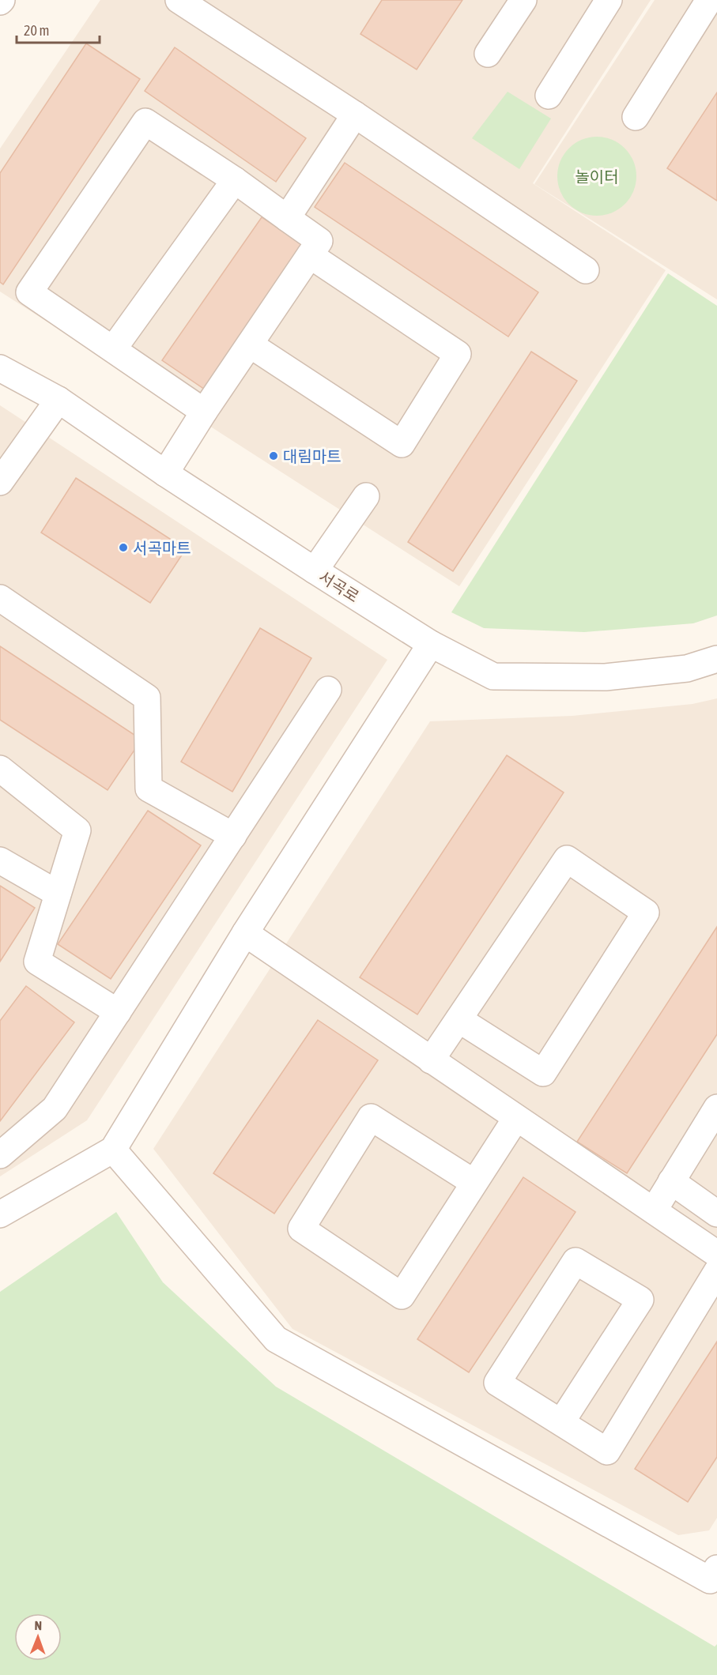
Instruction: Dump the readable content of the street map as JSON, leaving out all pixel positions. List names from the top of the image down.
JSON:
{
  "streets": {
    "street": ["서곡로"]
  },
  "parks": ["놀이터"],
  "places": ["대림마트", "서곡마트"],
  "scale_bar": "20 m",
  "north": "top"
}
